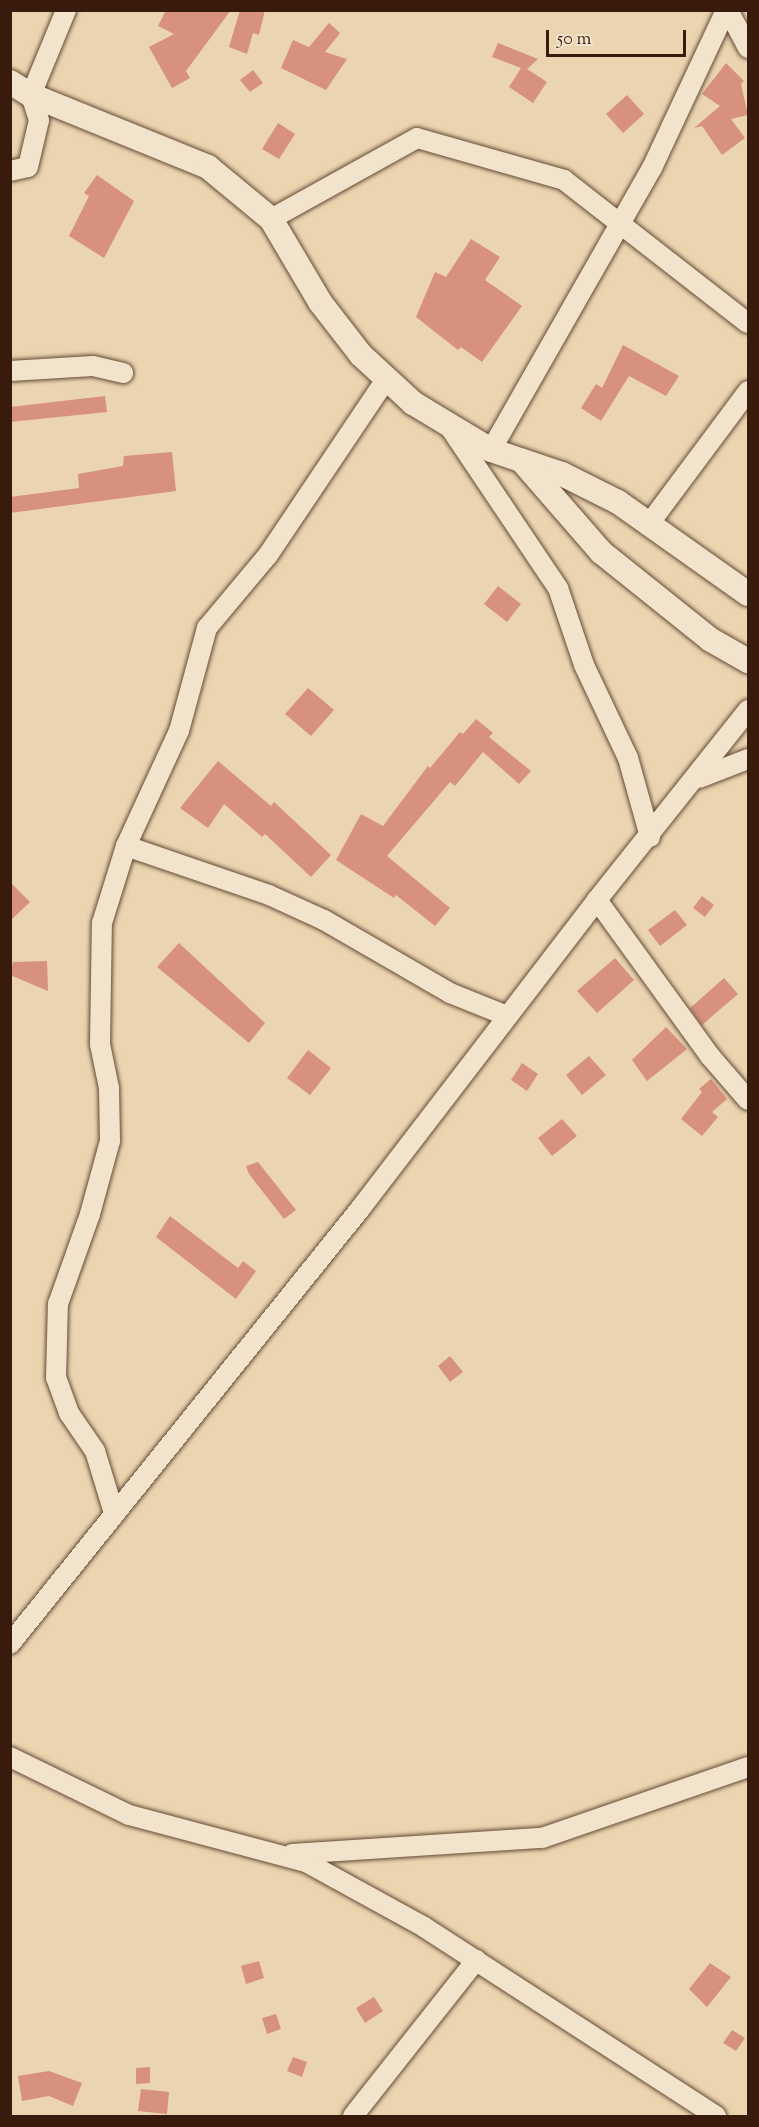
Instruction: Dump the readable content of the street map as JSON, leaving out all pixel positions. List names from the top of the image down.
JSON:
{
  "scale_bar": "50 m"
}
